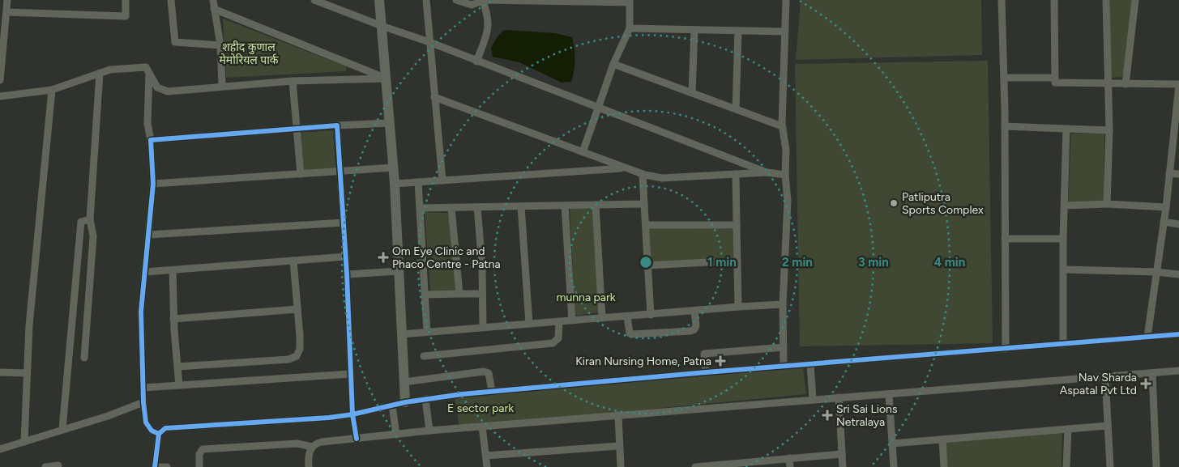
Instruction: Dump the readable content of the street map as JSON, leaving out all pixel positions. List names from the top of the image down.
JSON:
{
  "parks": ["शहीद कुणाल मेमोरियल पार्क", "munna park", "E sector park"],
  "places": {
    "other": ["Patliputra Sports Complex"],
    "health": [
      "Om Eye Clinic and Phaco Centre - Patna",
      "Kiran Nursing Home, Patna",
      "Nav Sharda Aspatal Pvt Ltd",
      "Sri Sai Lions Netralaya"
    ]
  },
  "rings": [
    "1 min",
    "2 min",
    "3 min",
    "4 min"
  ]
}
